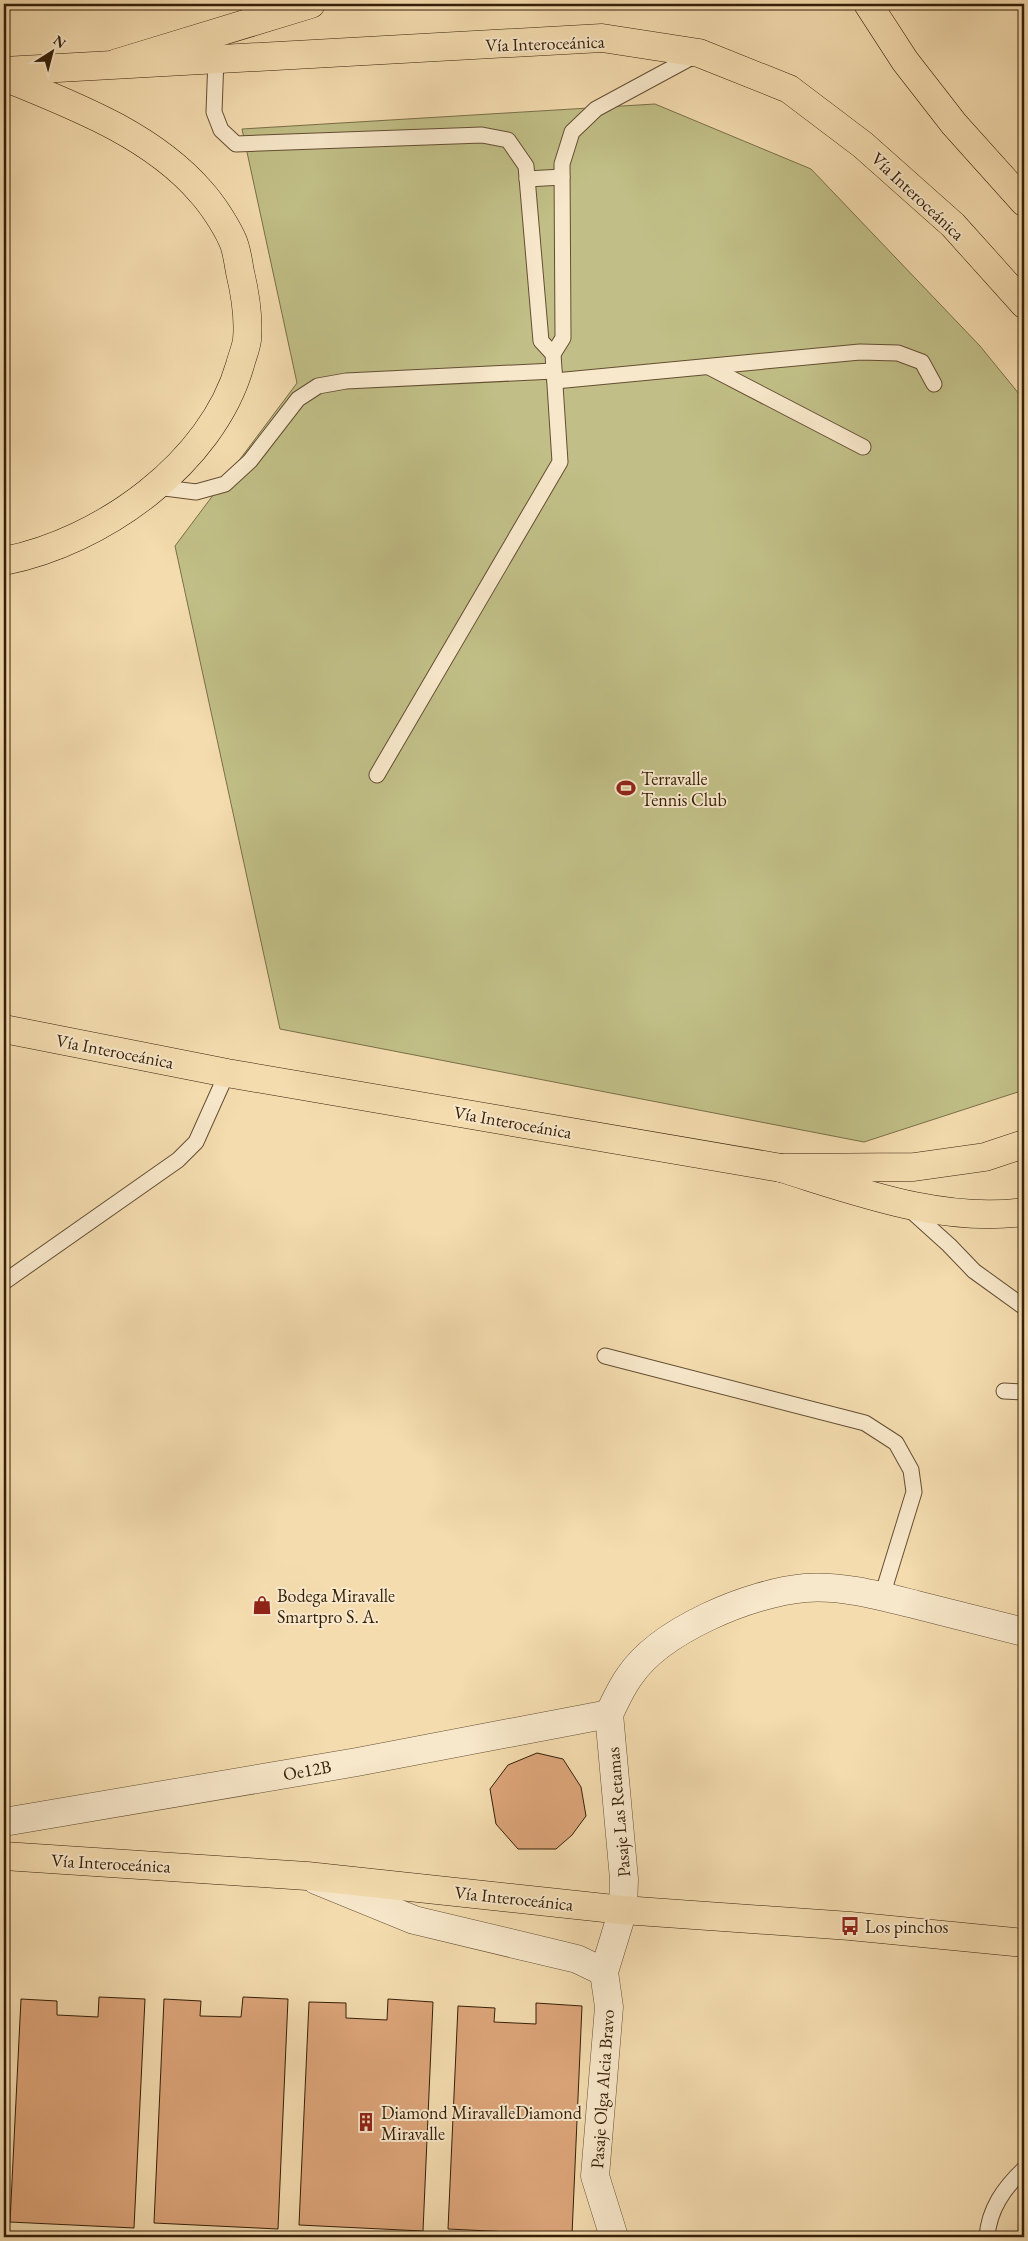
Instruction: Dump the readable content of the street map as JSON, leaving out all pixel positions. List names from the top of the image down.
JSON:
{
  "streets": {
    "main road": ["Vía Interoceánica"],
    "street": ["Oe12B", "Pasaje Las Retamas", "Pasaje Olga Alcia Bravo"]
  },
  "crossings": [
    ["Vía Interoceánica", "Pasaje Las Retamas"],
    ["Vía Interoceánica", "Pasaje Olga Alcia Bravo"],
    ["Oe12B", "Pasaje Las Retamas"],
    ["Pasaje Las Retamas", "Pasaje Olga Alcia Bravo"]
  ],
  "places": {
    "sports": ["Terravalle Tennis Club"],
    "shop": ["Bodega Miravalle Smartpro S. A."],
    "bus stop": ["Los pinchos"],
    "building": ["Diamond MiravalleDiamond Miravalle"]
  },
  "north": "top right"
}
